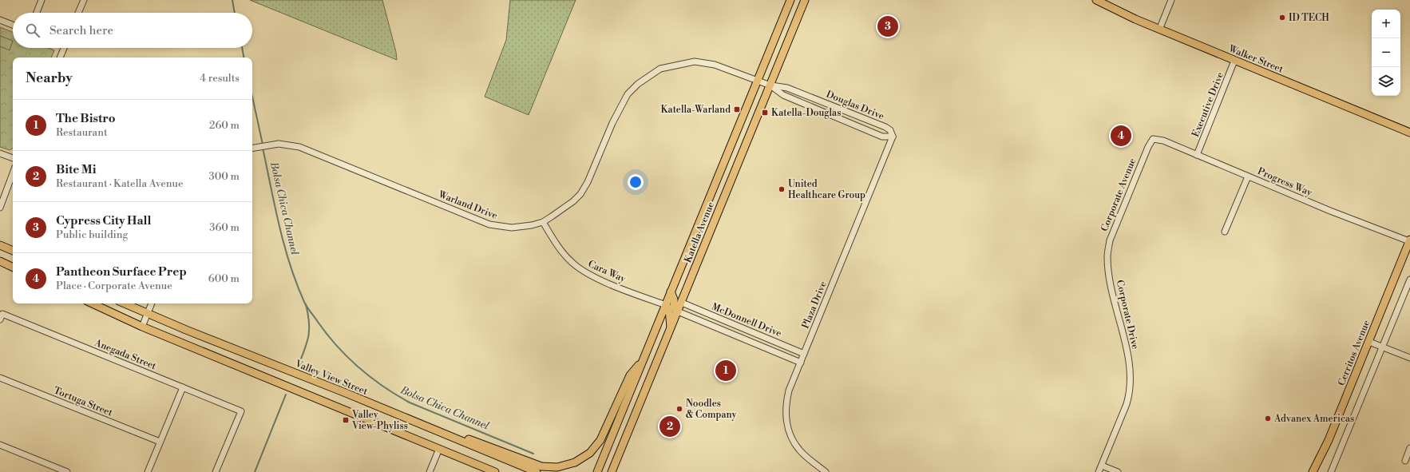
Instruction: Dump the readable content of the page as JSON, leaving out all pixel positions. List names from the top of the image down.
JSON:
{
  "streets": {
    "main road": [
      "Walker Street",
      "Katella Avenue",
      "Cerritos Avenue",
      "Valley View Street"
    ],
    "street": [
      "Executive Drive",
      "Douglas Drive",
      "Progress Way",
      "Corporate Avenue",
      "Warland Drive",
      "Cara Way",
      "Plaza Drive",
      "Corporate Drive",
      "McDonnell Drive",
      "Anegada Street",
      "Tortuga Street"
    ]
  },
  "crossings": [
    ["Walker Street", "Executive Drive"],
    ["Executive Drive", "Progress Way"],
    ["Douglas Drive", "Warland Drive"],
    ["Douglas Drive", "Katella Avenue"],
    ["Douglas Drive", "Plaza Drive"],
    ["Progress Way", "Corporate Avenue"],
    ["Progress Way", "Cerritos Avenue"],
    ["Corporate Avenue", "Corporate Drive"],
    ["Warland Drive", "Katella Avenue"],
    ["Warland Drive", "Cara Way"],
    ["Katella Avenue", "Cara Way"],
    ["Katella Avenue", "McDonnell Drive"],
    ["Plaza Drive", "McDonnell Drive"]
  ],
  "water": ["Bolsa Chica Channel"],
  "places": {
    "other": [
      "ID TECH",
      "United Healthcare Group",
      "Noodles & Company",
      "Advanex Americas"
    ],
    "transit": ["Katella-Warland", "Katella-Douglas", "Valley View-Phyliss"]
  },
  "page": {
    "map_buttons": ["+", "−"],
    "search": "Search here",
    "pins": [
      "3",
      "4",
      "1",
      "2"
    ],
    "heading": ["Nearby", "4 results"],
    "list": [
      {
        "mark": "1",
        "name": "The Bistro",
        "note": "Restaurant",
        "value": "260 m"
      },
      {
        "mark": "2",
        "name": "Bite Mi",
        "note": "Restaurant · Katella Avenue",
        "value": "300 m"
      },
      {
        "mark": "3",
        "name": "Cypress City Hall",
        "note": "Public building",
        "value": "360 m"
      },
      {
        "mark": "4",
        "name": "Pantheon Surface Prep",
        "note": "Place · Corporate Avenue",
        "value": "600 m"
      }
    ]
  }
}
